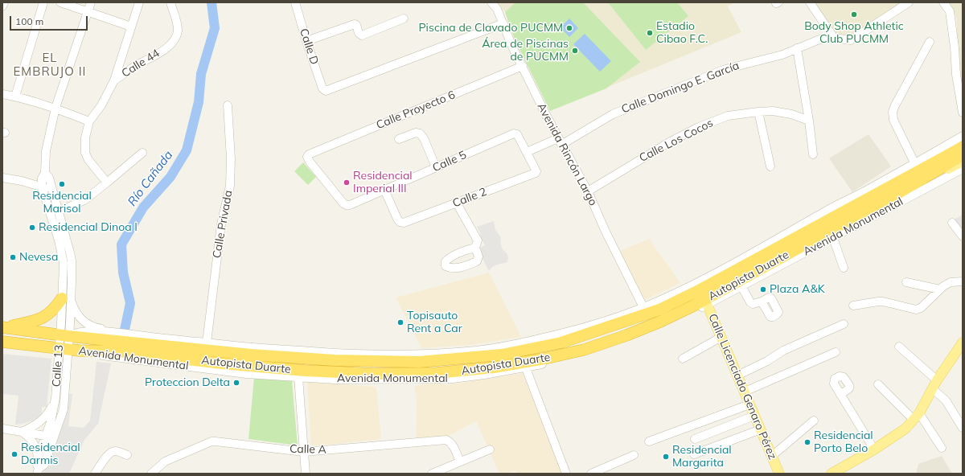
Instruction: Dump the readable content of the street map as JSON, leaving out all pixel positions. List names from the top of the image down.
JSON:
{
  "streets": {
    "highway": ["Autopista Duarte"],
    "main road": ["Calle Licenciado Genaro Pérez"],
    "street": [
      "Calle D",
      "Calle 44",
      "Calle Domingo E. García",
      "Calle Proyecto 6",
      "Calle Los Cocos",
      "Avenida Rincón Largo",
      "Calle 5",
      "Calle 2",
      "Calle Privada",
      "Avenida Monumental",
      "Calle 13",
      "Calle A"
    ]
  },
  "crossings": [
    ["Calle D", "Avenida Rincón Largo"],
    ["Calle Domingo E. García", "Avenida Rincón Largo"],
    ["Calle Domingo E. García", "Calle 5"],
    ["Calle Domingo E. García", "Calle 2"],
    ["Calle Proyecto 6", "Avenida Rincón Largo"],
    ["Calle Proyecto 6", "Calle 5"],
    ["Calle Los Cocos", "Avenida Rincón Largo"],
    ["Calle 5", "Calle 2"],
    ["Calle Privada", "Avenida Monumental"],
    ["Calle Privada", "Autopista Duarte"],
    ["Avenida Monumental", "Autopista Duarte"],
    ["Avenida Monumental", "Calle 13"],
    ["Avenida Monumental", "Calle Licenciado Genaro Pérez"],
    ["Autopista Duarte", "Calle 13"],
    ["Autopista Duarte", "Calle Licenciado Genaro Pérez"]
  ],
  "districts": ["EL EMBRUJO II"],
  "water": ["Río Cañada"],
  "places": [
    "Body Shop Athletic Club PUCMM",
    "Piscina de Clavado PUCMM",
    "Estadio Cibao F.C.",
    "Área de Piscinas de PUCMM",
    "Residencial Imperial III",
    "Residencial Marisol",
    "Residencial Dinoa I",
    "Nevesa",
    "Plaza A&K",
    "Topisauto Rent a Car",
    "Proteccion Delta",
    "Residencial Porto Belo",
    "Residencial Darmis",
    "Residencial Margarita"
  ],
  "scale_bar": "100 m"
}
